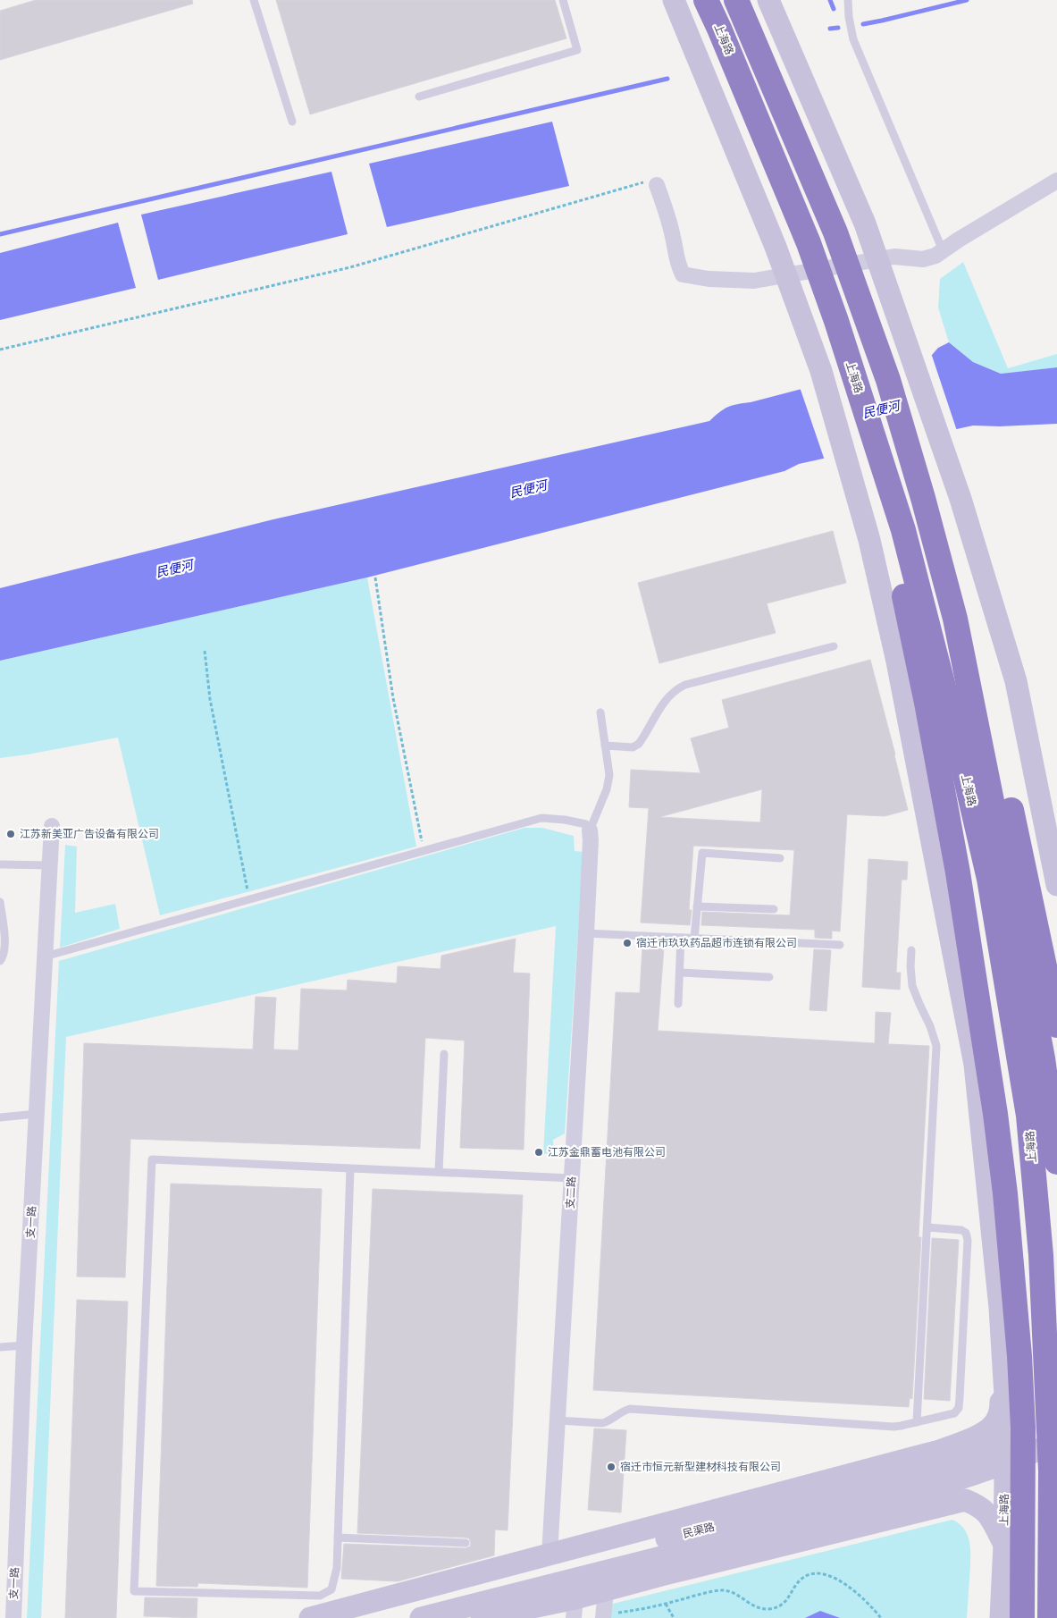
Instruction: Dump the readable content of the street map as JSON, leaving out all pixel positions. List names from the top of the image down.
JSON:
{
  "streets": {
    "highway": ["上海路"],
    "main road": ["民渠路"],
    "street": ["支二路", "支一路"]
  },
  "water": ["民便河"],
  "places": [
    "江苏新美亚广告设备有限公司",
    "宿迁市玖玖药品超市连锁有限公司",
    "江苏金鼎蓄电池有限公司",
    "宿迁市恒元新型建材科技有限公司"
  ]
}
